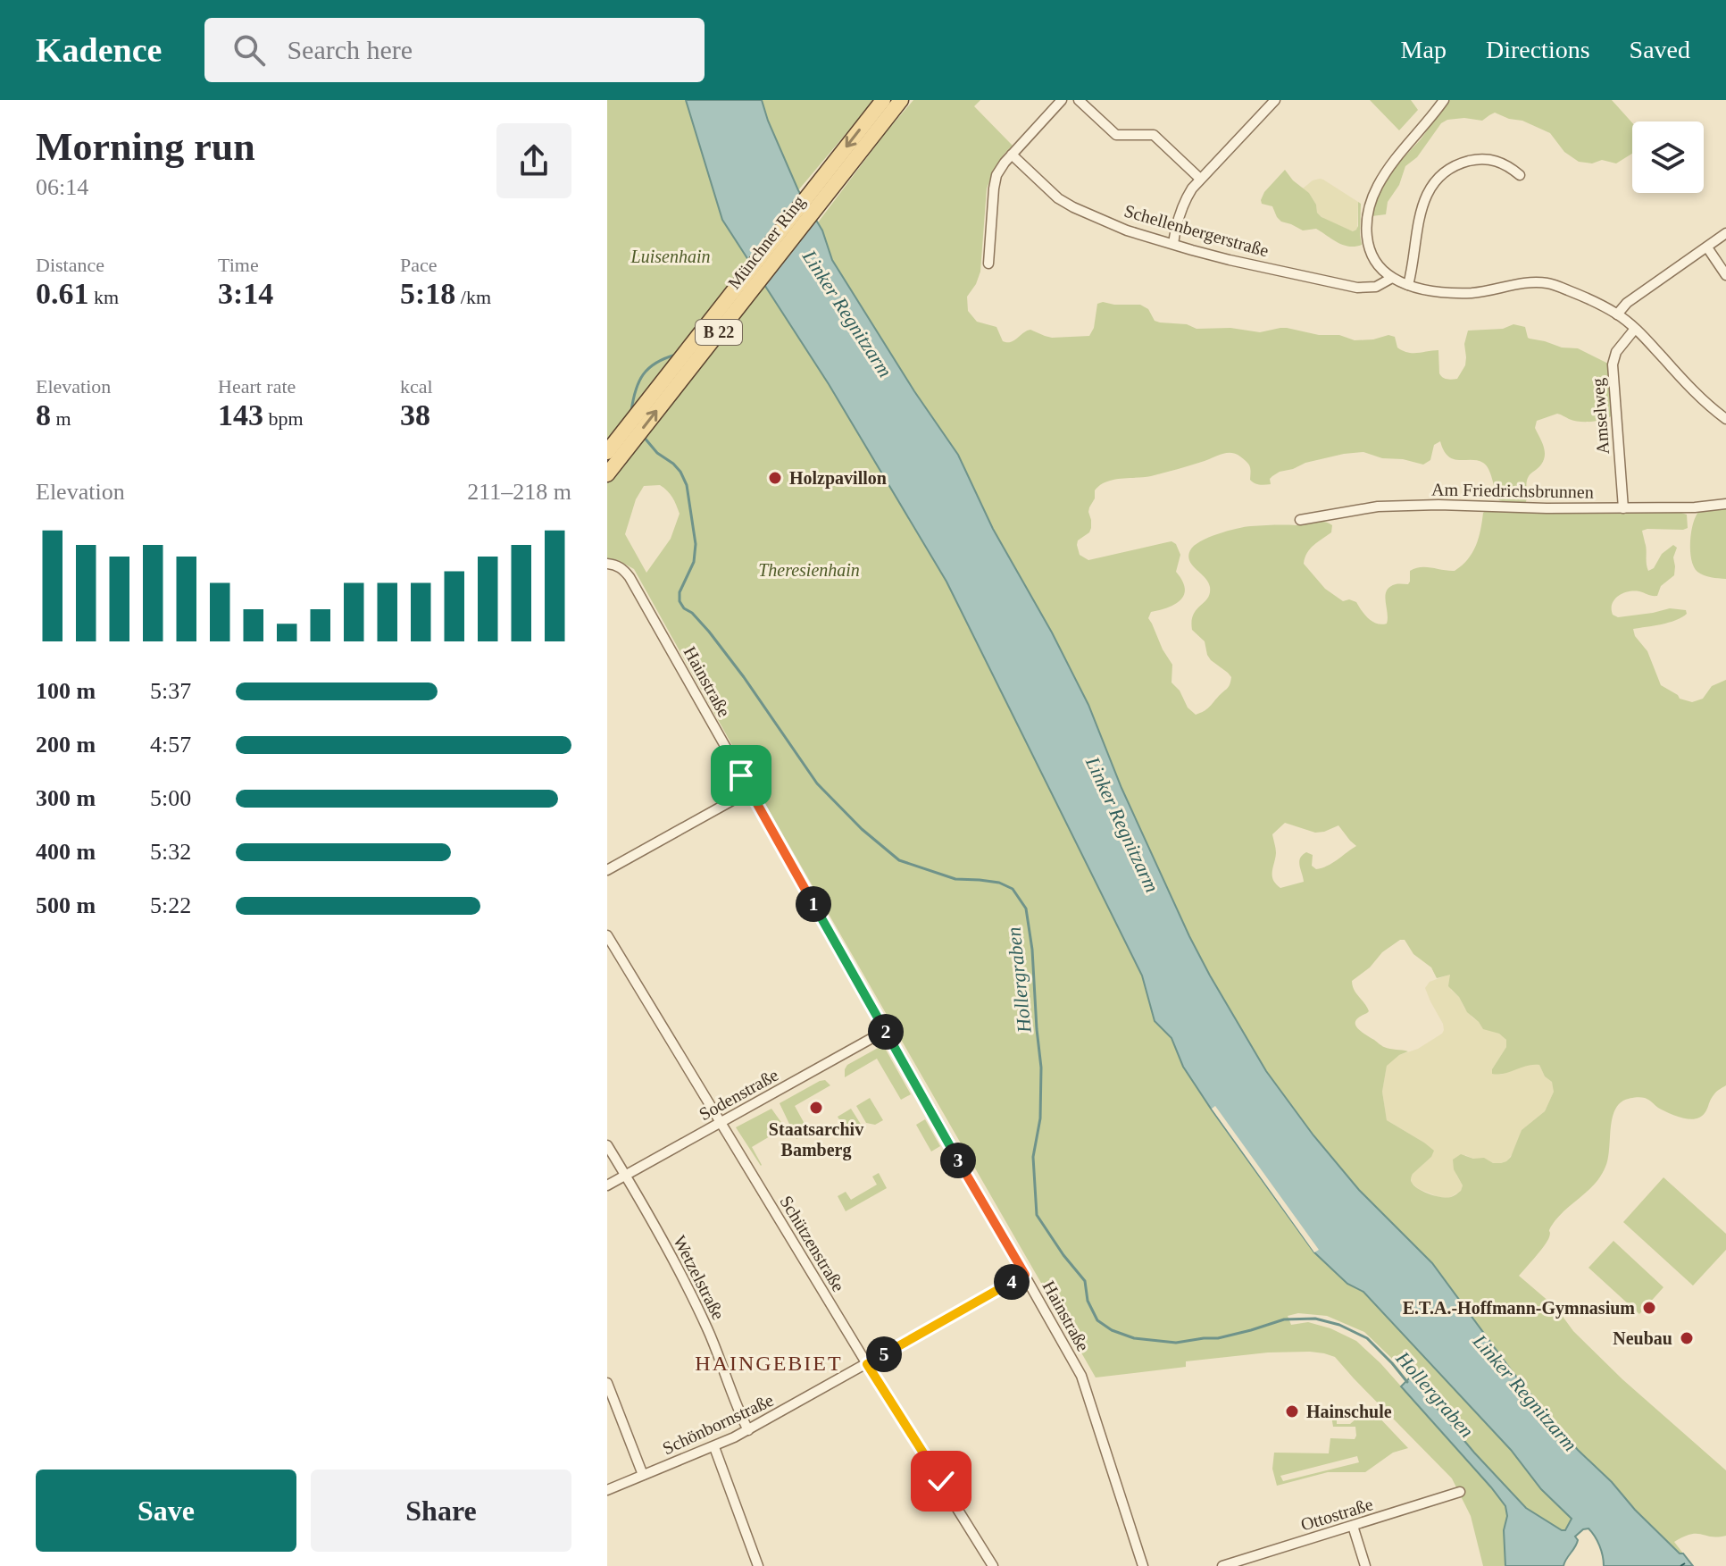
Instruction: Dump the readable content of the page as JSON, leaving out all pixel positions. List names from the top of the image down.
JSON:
{
  "streets": {
    "main road": ["Münchner Ring", "B 22"],
    "street": [
      "Schellenbergerstraße",
      "Amselweg",
      "Am Friedrichsbrunnen",
      "Hainstraße",
      "Sodenstraße",
      "Schützenstraße",
      "Wetzelstraße",
      "Schönbornstraße",
      "Ottostraße"
    ]
  },
  "crossings": [
    ["Amselweg", "Am Friedrichsbrunnen"],
    ["Hainstraße", "Sodenstraße"],
    ["Hainstraße", "Schönbornstraße"],
    ["Sodenstraße", "Schützenstraße"],
    ["Sodenstraße", "Wetzelstraße"],
    ["Schützenstraße", "Schönbornstraße"],
    ["Wetzelstraße", "Schönbornstraße"]
  ],
  "districts": ["HAINGEBIET"],
  "water": ["Linker Regnitzarm", "Hollergraben"],
  "parks": ["Luisenhain", "Theresienhain"],
  "places": [
    "Holzpavillon",
    "Staatsarchiv Bamberg",
    "E.T.A.-Hoffmann-Gymnasium",
    "Neubau",
    "Hainschule"
  ],
  "page": {
    "header": "Kadence",
    "search": "Search here",
    "nav": ["Map", "Directions", "Saved"],
    "heading": ["Morning run", "06:14"],
    "stats": [
      ["Distance", "0.61 km"],
      ["Time", "3:14"],
      ["Pace", "5:18 /km"],
      ["Elevation", "8 m"],
      ["Heart rate", "143 bpm"],
      ["kcal", "38"]
    ],
    "chart": ["Elevation", "211–218 m"],
    "list": [
      {
        "name": "100 m",
        "note": "5:37"
      },
      {
        "name": "200 m",
        "note": "4:57"
      },
      {
        "name": "300 m",
        "note": "5:00"
      },
      {
        "name": "400 m",
        "note": "5:32"
      },
      {
        "name": "500 m",
        "note": "5:22"
      }
    ],
    "pins": [
      "1",
      "2",
      "3",
      "4",
      "5"
    ],
    "buttons": ["Save", "Share"]
  }
}
